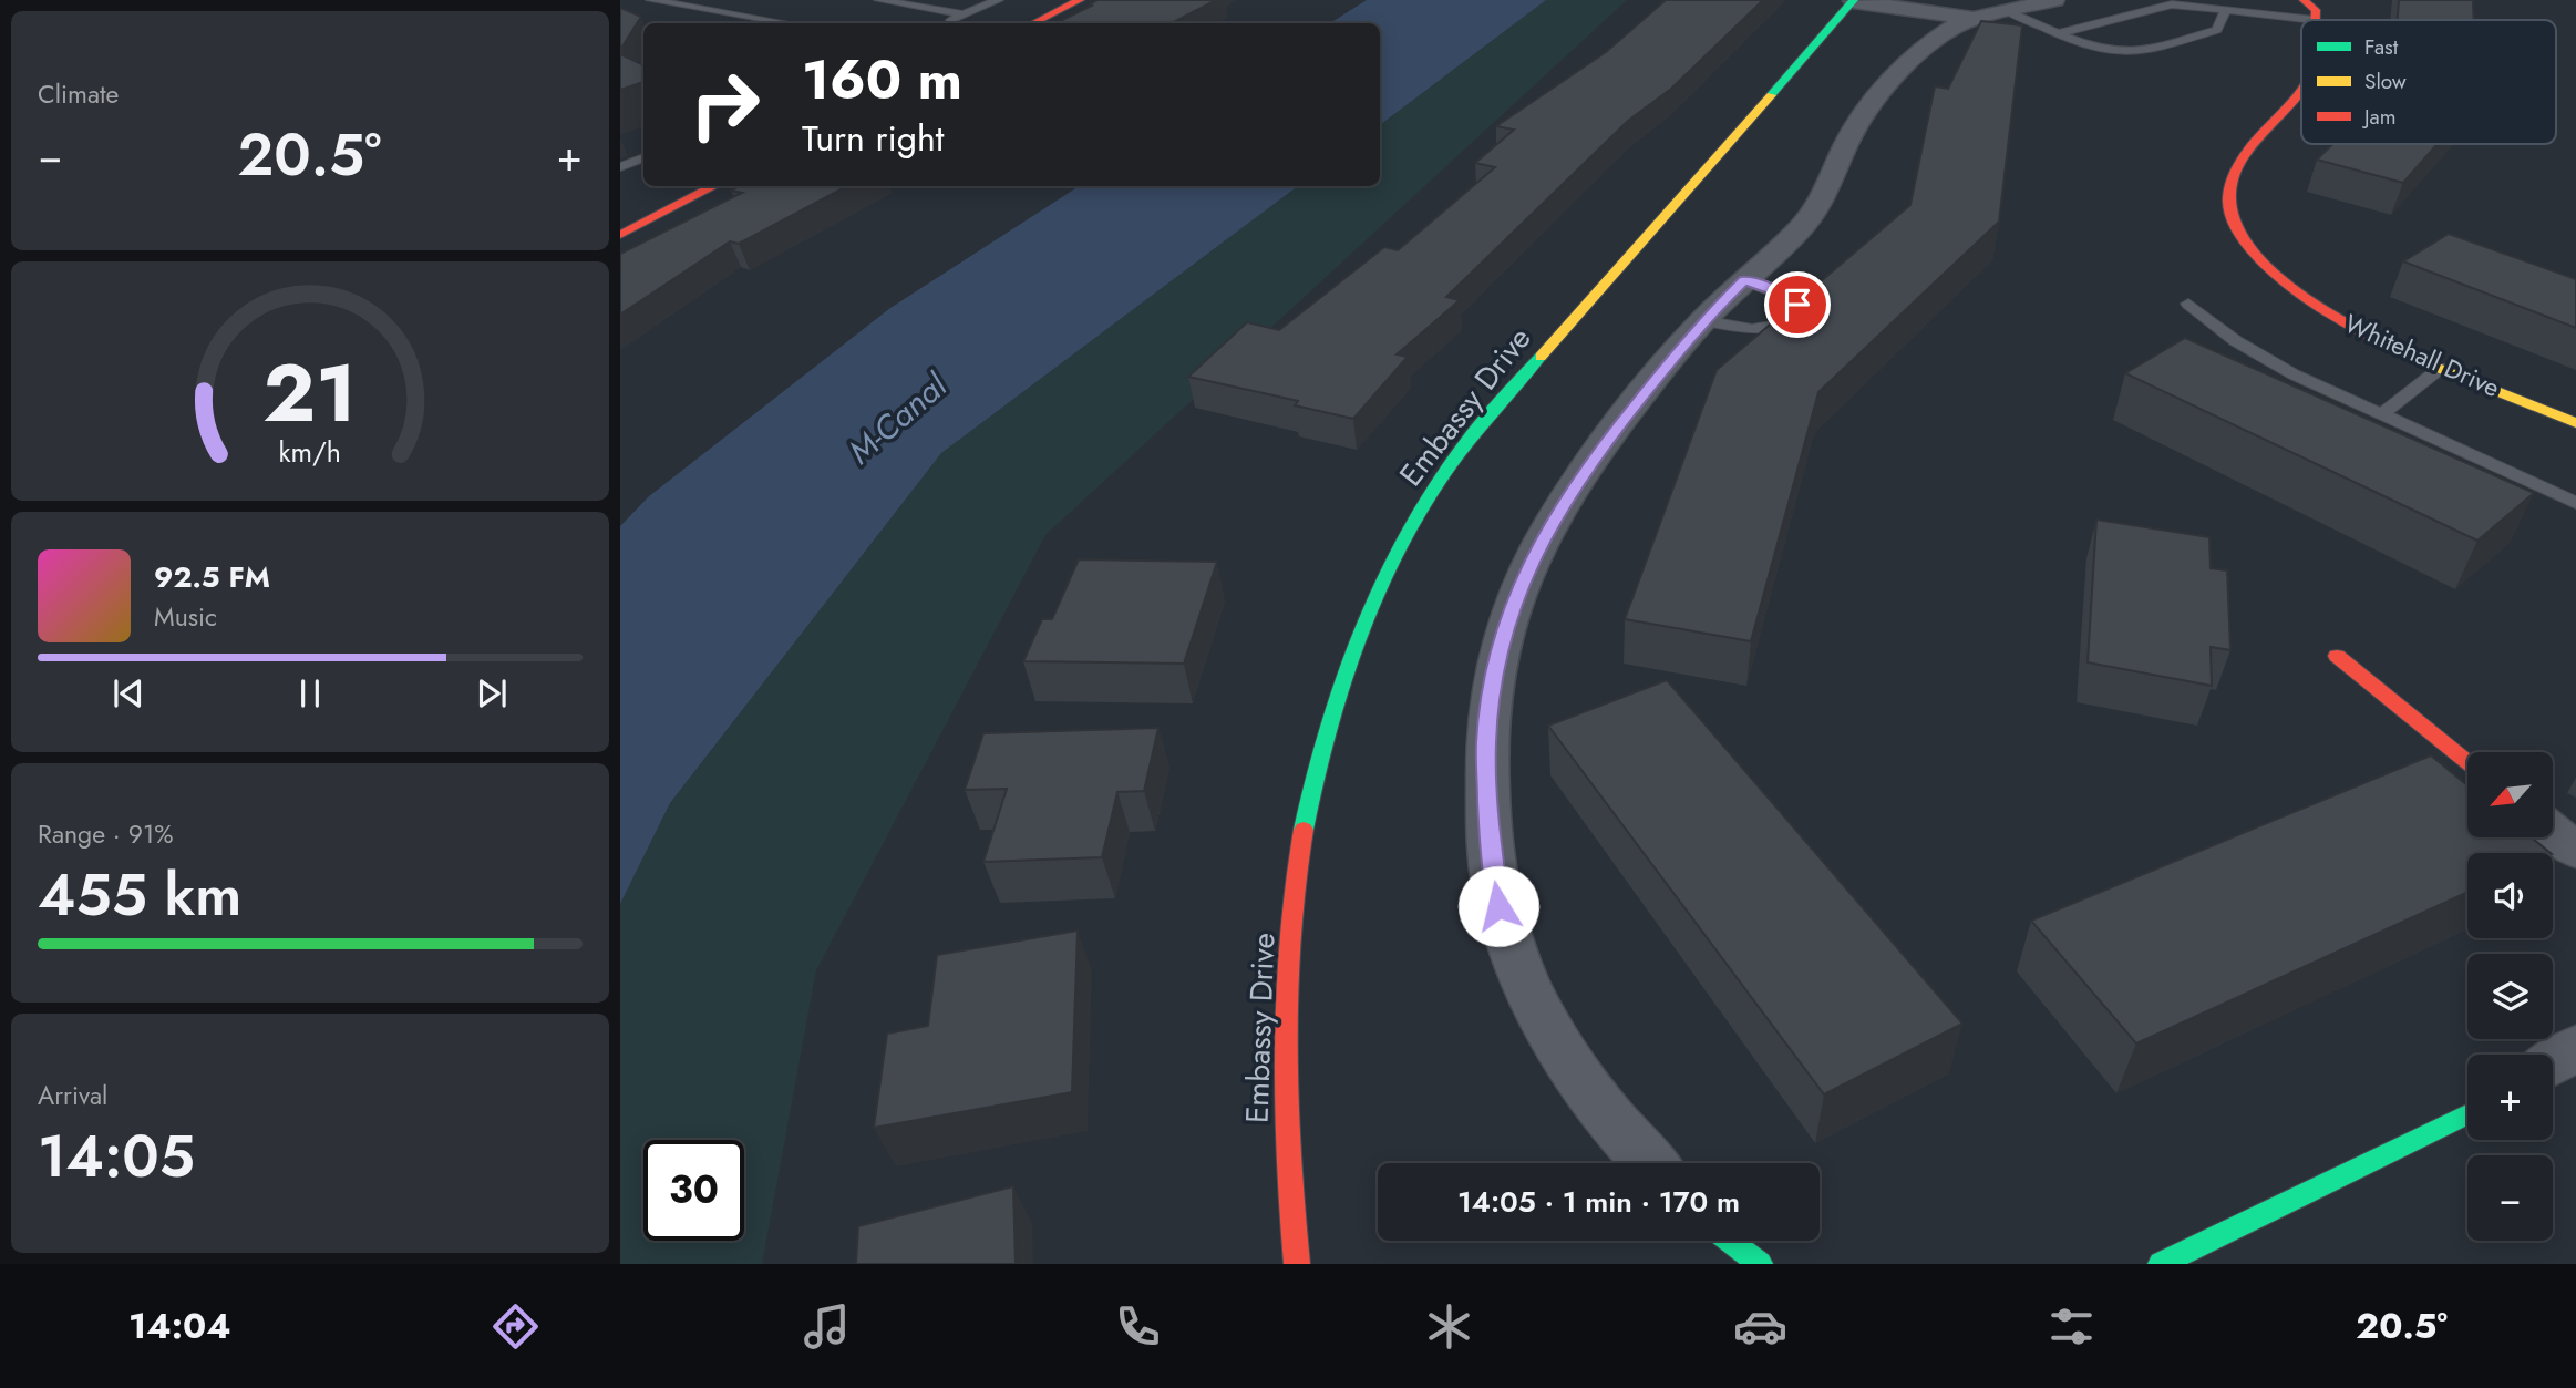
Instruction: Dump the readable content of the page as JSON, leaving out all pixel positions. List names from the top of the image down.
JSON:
{
  "streets": {
    "street": ["Whitehall Drive", "Embassy Drive"]
  },
  "water": ["M-Canal"],
  "legend": ["Fast", "Slow", "Jam"],
  "north": "bottom left",
  "page": {
    "tile": [
      "Climate",
      ["Range · 91%", "455 km"],
      ["Arrival", "14:05"]
    ],
    "turn": ["160 m", "Turn right"],
    "heat": ["−", "20.5°", "+"],
    "song": ["92.5 FM", "Music"],
    "map_buttons": ["+", "−"],
    "limit": "30",
    "trip": "14:05 · 1 min · 170 m",
    "tabs": ["14:04", "20.5°"],
    "gauge": ["21", "km/h"]
  }
}
